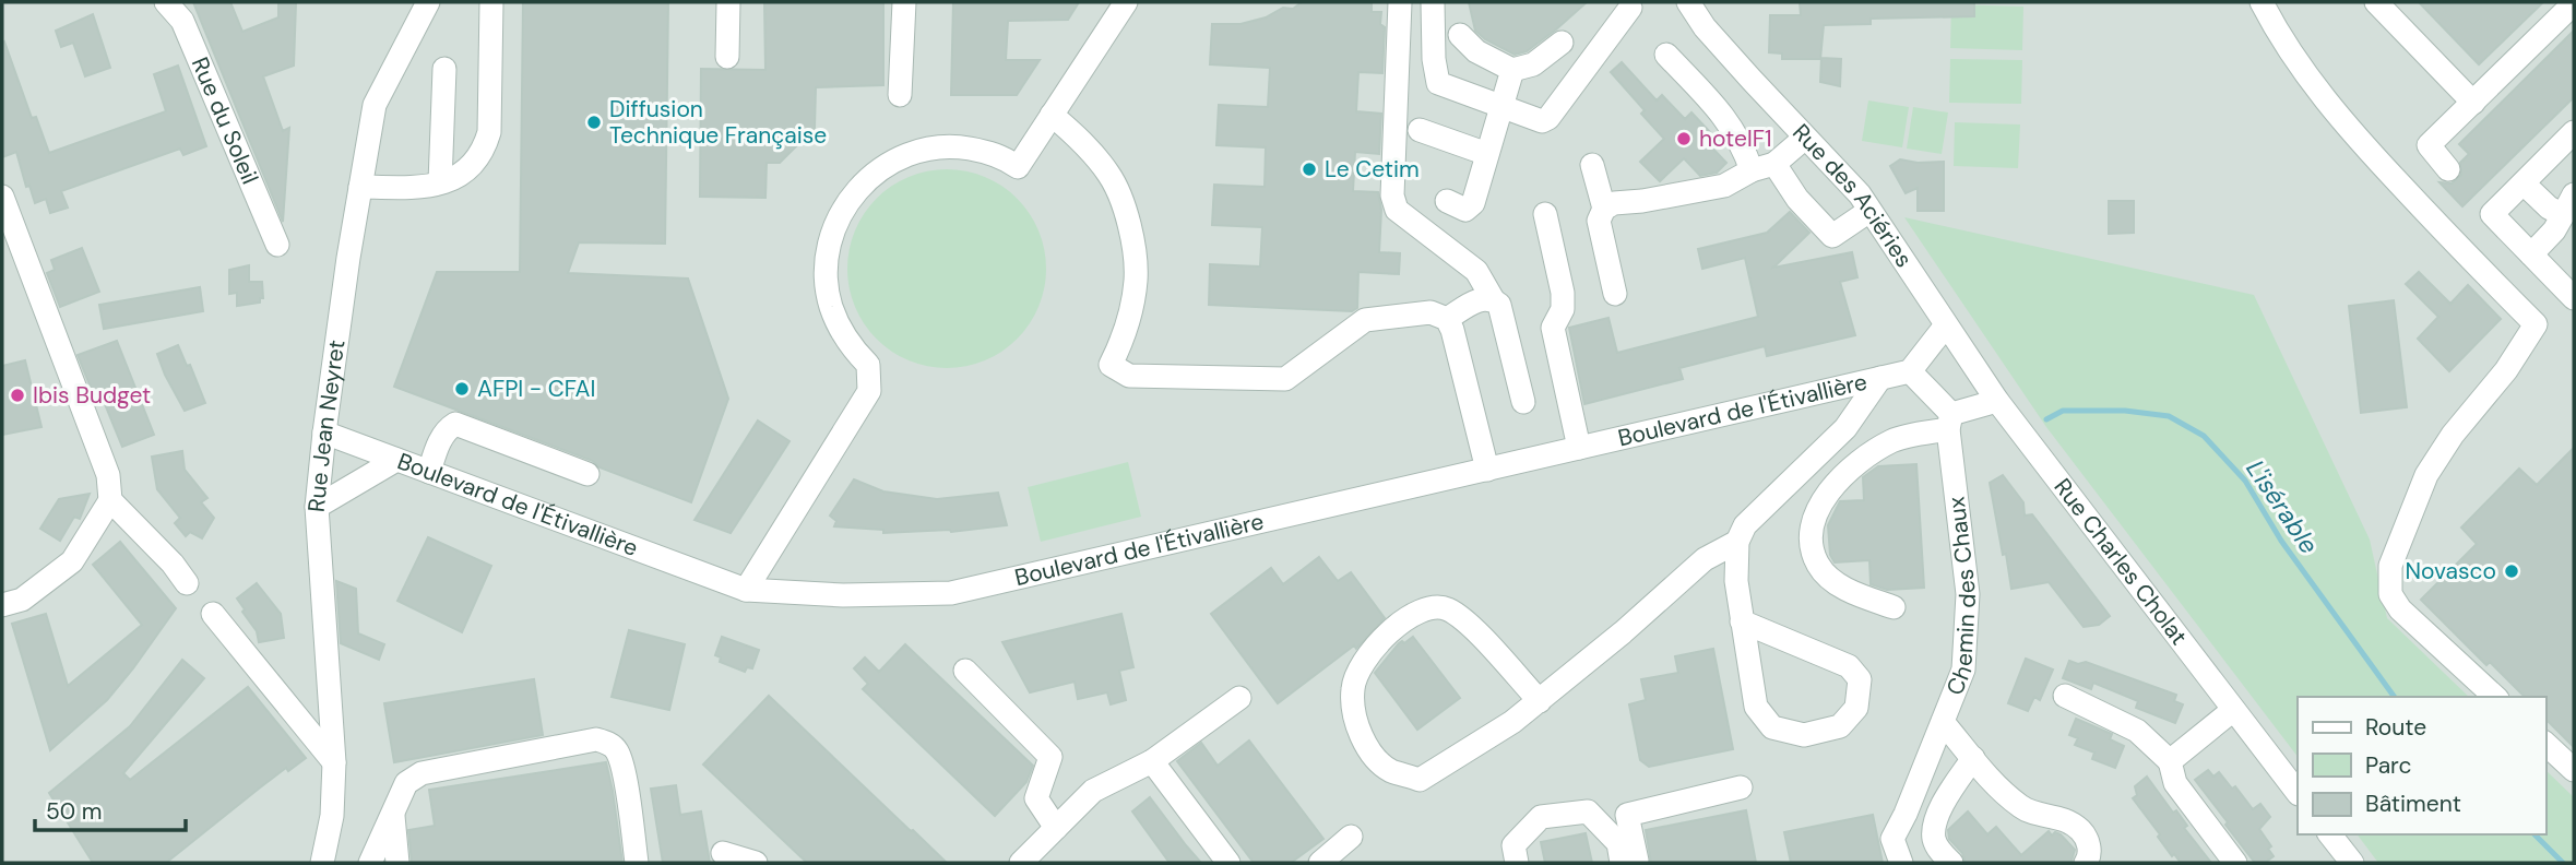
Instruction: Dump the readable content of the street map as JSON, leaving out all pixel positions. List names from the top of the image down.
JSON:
{
  "streets": {
    "street": [
      "Rue du Soleil",
      "Rue des Aciéries",
      "Boulevard de l'Étivallière",
      "Rue Jean Neyret",
      "Rue Charles Cholat",
      "Chemin des Chaux"
    ]
  },
  "crossings": [
    ["Rue des Aciéries", "Rue Charles Cholat"],
    ["Boulevard de l'Étivallière", "Rue Jean Neyret"]
  ],
  "water": ["L'isérable"],
  "places": [
    "Diffusion Technique Française",
    "hotelF1",
    "Le Cetim",
    "AFPI - CFAI",
    "Ibis Budget",
    "Novasco"
  ],
  "legend": ["Route", "Parc", "Bâtiment"],
  "scale_bar": "50 m"
}
